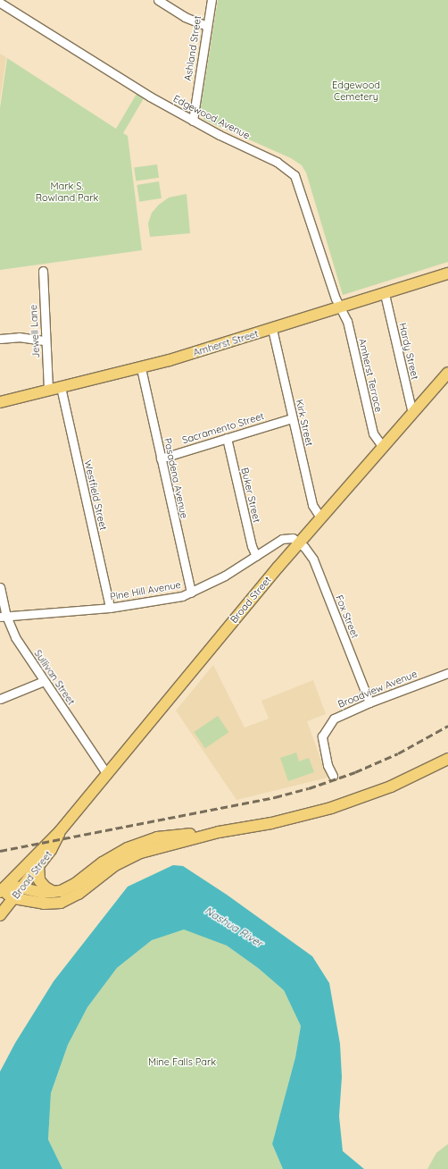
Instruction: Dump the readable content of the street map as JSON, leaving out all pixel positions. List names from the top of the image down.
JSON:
{
  "streets": {
    "main road": ["Amherst Street", "Broad Street"],
    "street": [
      "Ashland Street",
      "Edgewood Avenue",
      "Jewell Lane",
      "Hardy Street",
      "Amherst Terrace",
      "Kirk Street",
      "Sacramento Street",
      "Pasadena Avenue",
      "Westfield Street",
      "Buker Street",
      "Pine Hill Avenue",
      "Fox Street",
      "Sullivan Street",
      "Broadview Avenue"
    ]
  },
  "crossings": [
    ["Ashland Street", "Edgewood Avenue"],
    ["Edgewood Avenue", "Amherst Street"],
    ["Edgewood Avenue", "Amherst Terrace"],
    ["Jewell Lane", "Amherst Street"],
    ["Amherst Street", "Hardy Street"],
    ["Amherst Street", "Amherst Terrace"],
    ["Amherst Street", "Kirk Street"],
    ["Amherst Street", "Pasadena Avenue"],
    ["Amherst Street", "Westfield Street"],
    ["Hardy Street", "Broad Street"],
    ["Amherst Terrace", "Broad Street"],
    ["Kirk Street", "Sacramento Street"],
    ["Kirk Street", "Broad Street"],
    ["Sacramento Street", "Pasadena Avenue"],
    ["Sacramento Street", "Buker Street"],
    ["Pasadena Avenue", "Pine Hill Avenue"],
    ["Westfield Street", "Pine Hill Avenue"],
    ["Buker Street", "Pine Hill Avenue"],
    ["Pine Hill Avenue", "Broad Street"],
    ["Pine Hill Avenue", "Fox Street"],
    ["Pine Hill Avenue", "Sullivan Street"],
    ["Broad Street", "Fox Street"],
    ["Broad Street", "Sullivan Street"],
    ["Fox Street", "Broadview Avenue"]
  ],
  "water": ["Nashua River"],
  "parks": ["Edgewood Cemetery", "Mark S. Rowland Park", "Mine Falls Park"]
}
